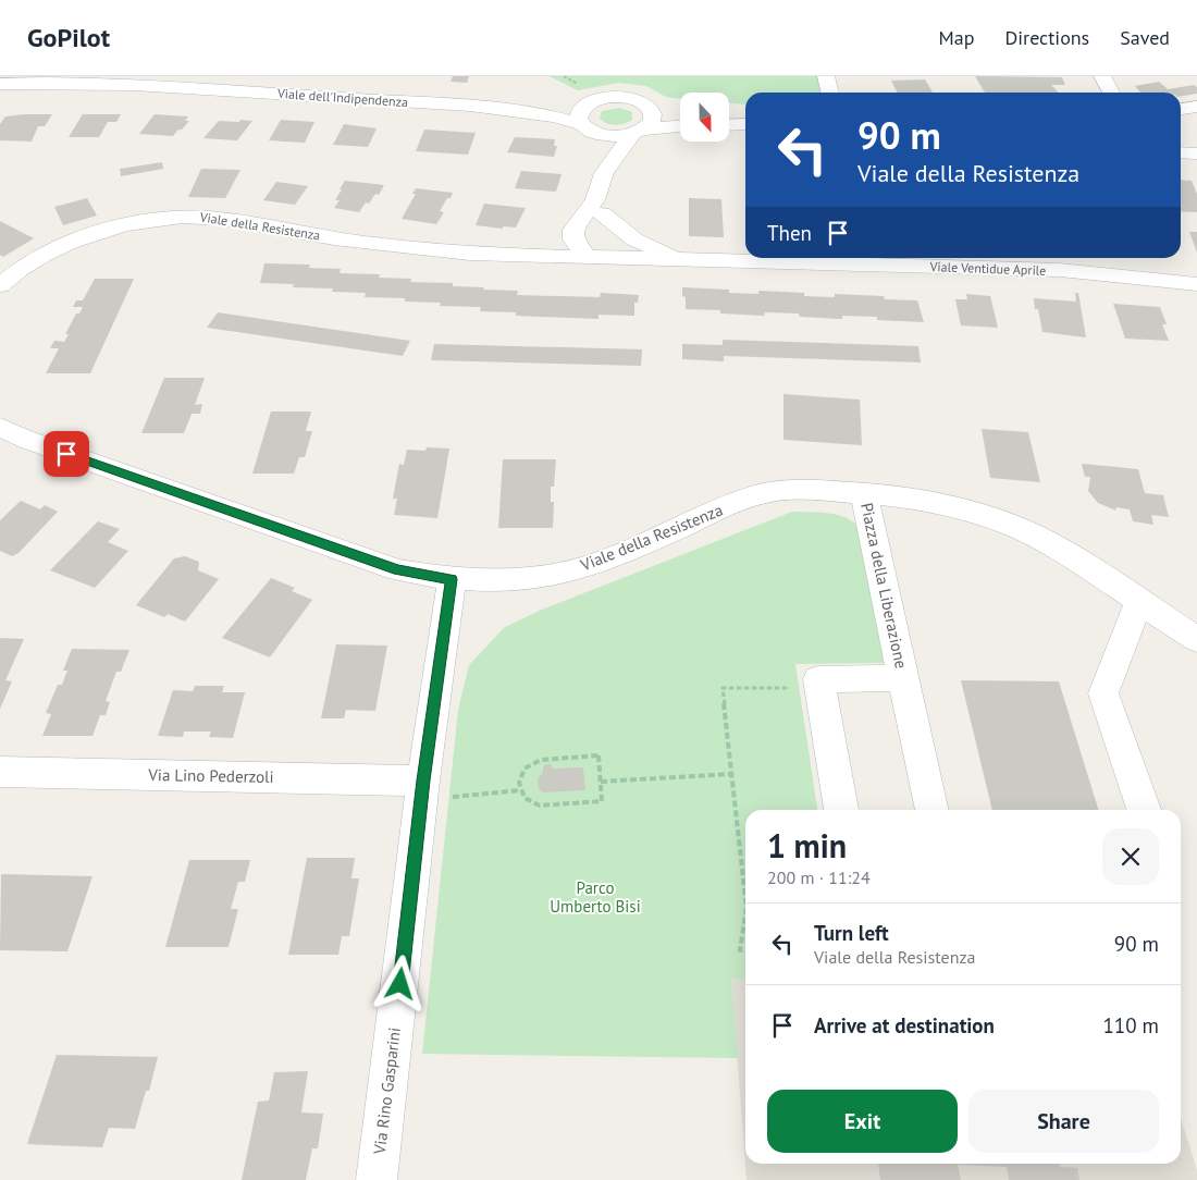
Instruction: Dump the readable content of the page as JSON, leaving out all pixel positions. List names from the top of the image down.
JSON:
{
  "streets": {
    "street": [
      "Viale dell'Indipendenza",
      "Viale della Resistenza",
      "Viale Ventidue Aprile",
      "Piazza della Liberazione",
      "Via Lino Pederzoli",
      "Via Rino Gasparini"
    ]
  },
  "crossings": [
    ["Viale della Resistenza", "Viale Ventidue Aprile"],
    ["Viale della Resistenza", "Piazza della Liberazione"],
    ["Viale della Resistenza", "Via Rino Gasparini"],
    ["Via Lino Pederzoli", "Via Rino Gasparini"]
  ],
  "parks": ["Parco Umberto Bisi"],
  "north": "bottom",
  "page": {
    "header": "GoPilot",
    "nav": ["Map", "Directions", "Saved"],
    "turn": ["90 m", "Viale della Resistenza"],
    "then": "Then",
    "heading": ["1 min", "200 m · 11:24"],
    "list": [
      {
        "name": "Turn left",
        "note": "Viale della Resistenza",
        "value": "90 m"
      },
      {
        "name": "Arrive at destination",
        "value": "110 m"
      }
    ],
    "buttons": ["Exit", "Share"]
  }
}
